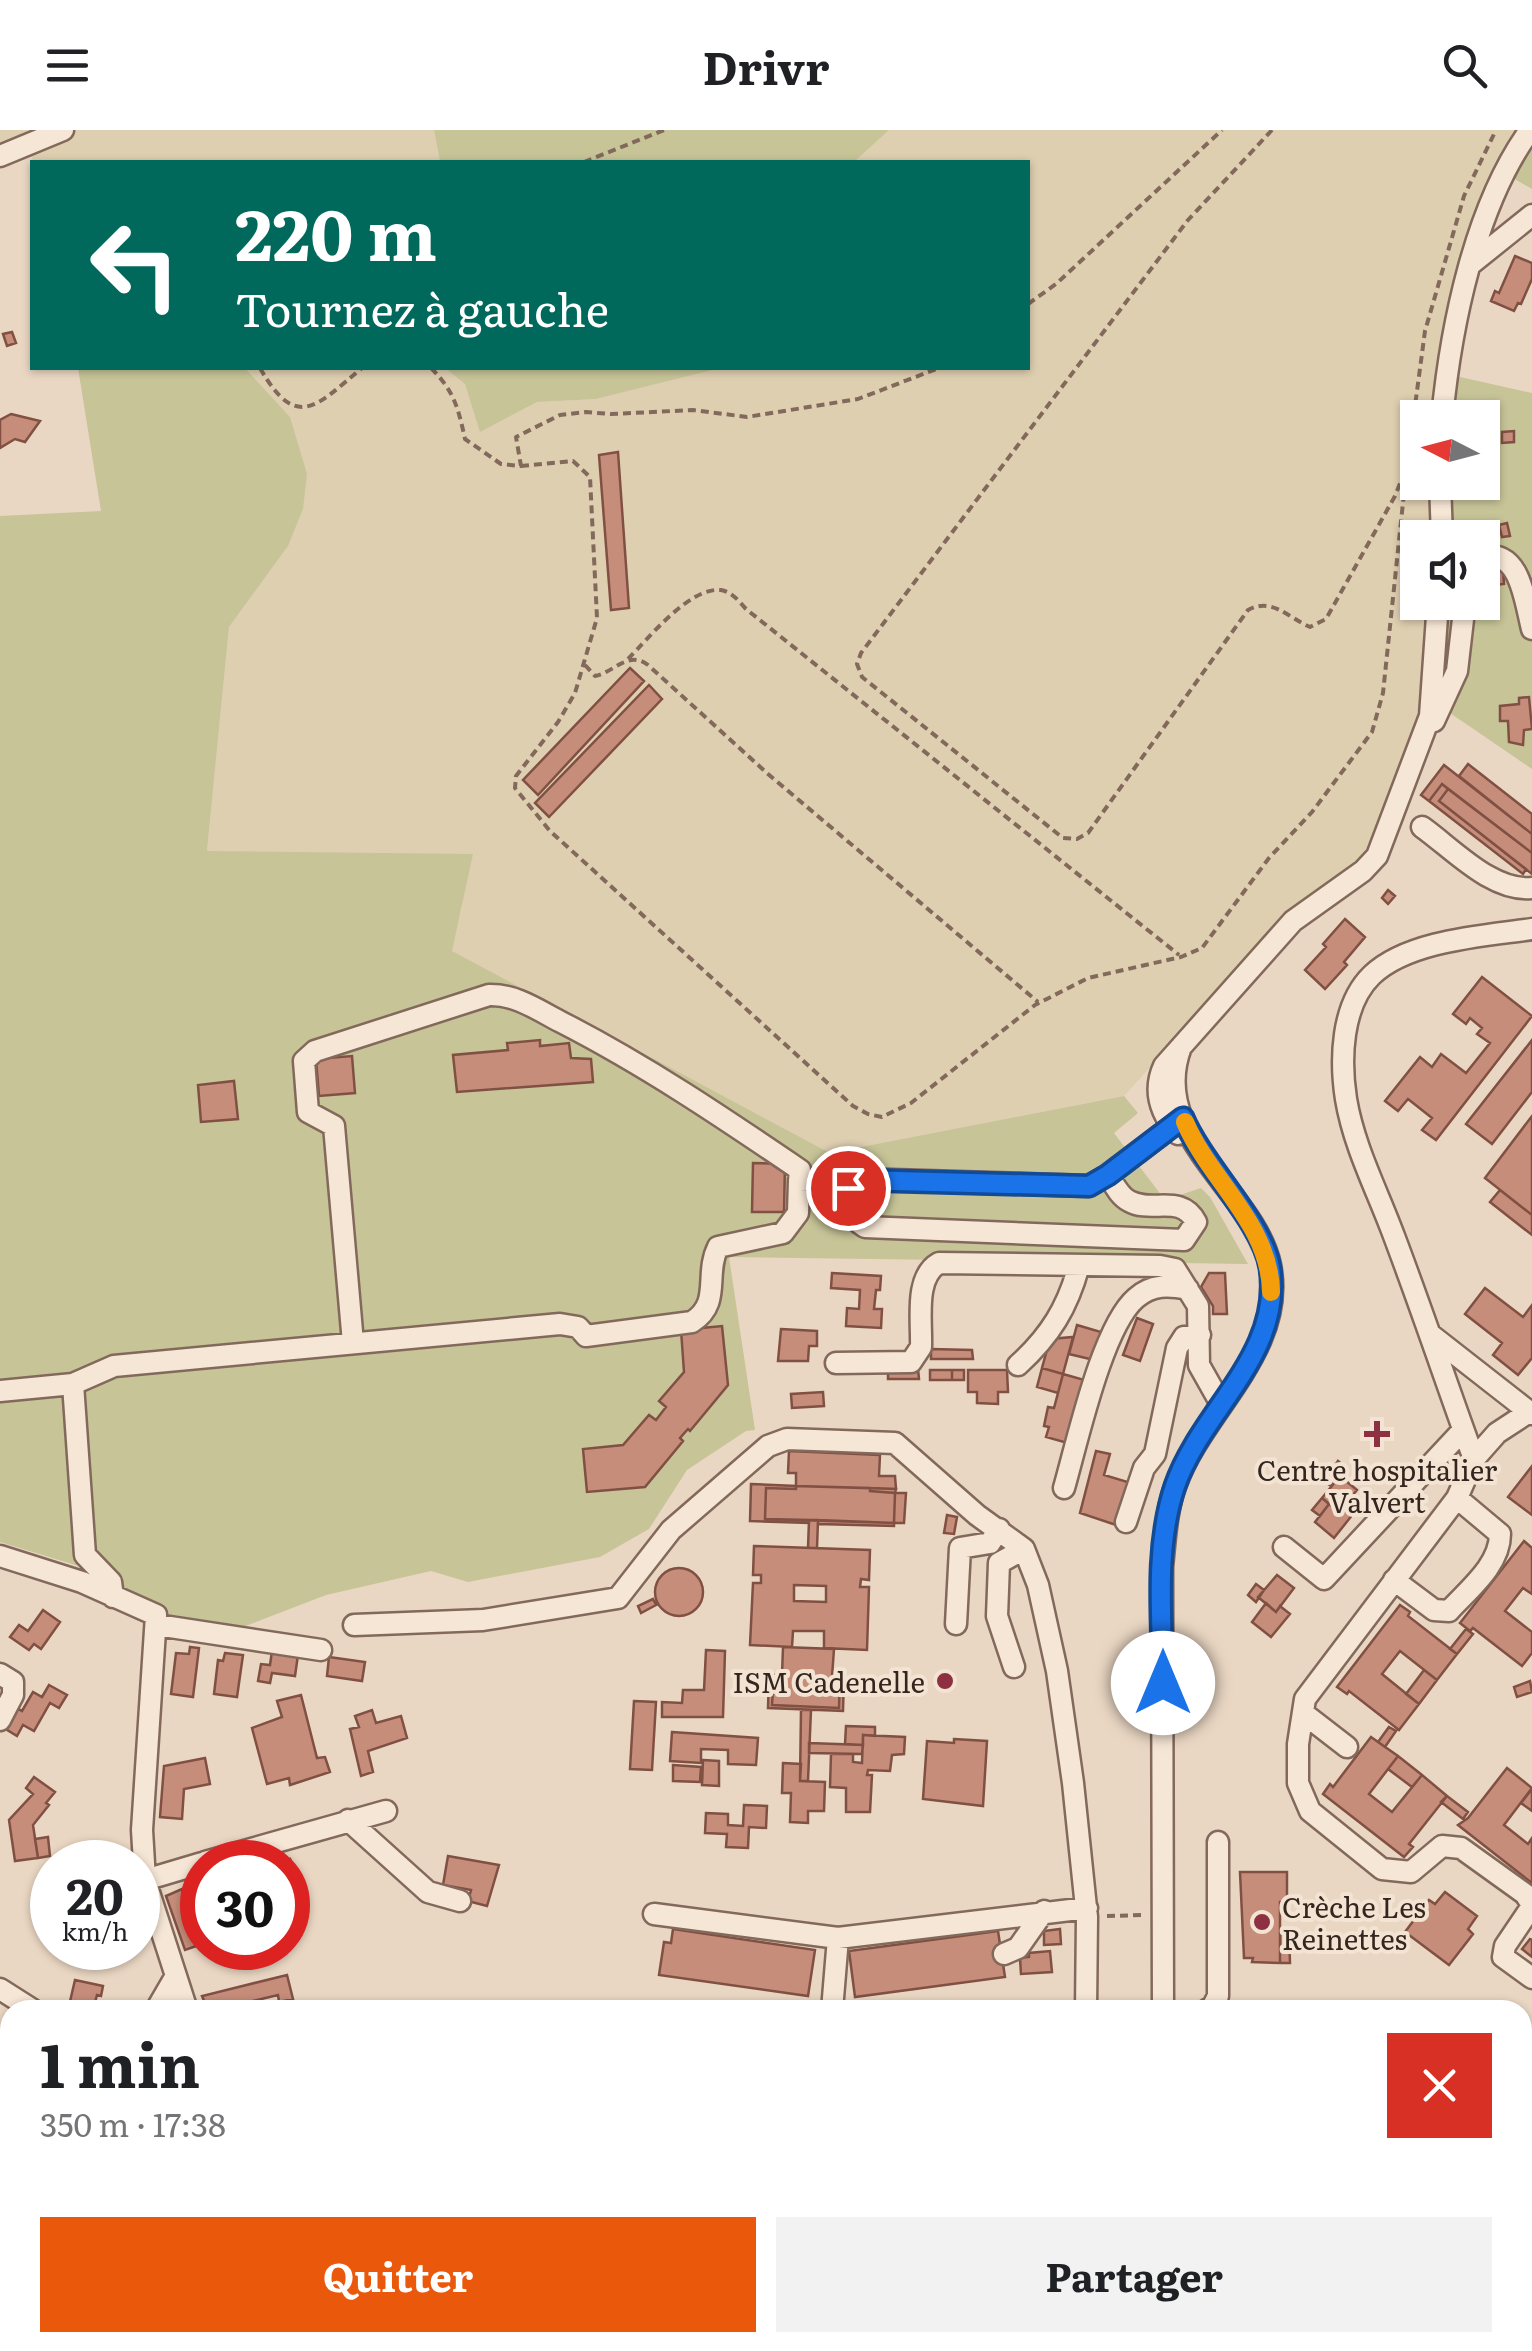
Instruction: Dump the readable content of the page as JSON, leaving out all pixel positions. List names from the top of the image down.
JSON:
{
  "places": {
    "health": ["Centre hospitalier Valvert"],
    "other": ["ISM Cadenelle", "Crèche Les Reinettes"]
  },
  "north": "left",
  "page": {
    "header": "Drivr",
    "turn": ["220 m", "Tournez à gauche"],
    "speed": "20 km/h",
    "limit": "30",
    "heading": ["1 min", "350 m · 17:38"],
    "buttons": ["Quitter", "Partager"]
  }
}
